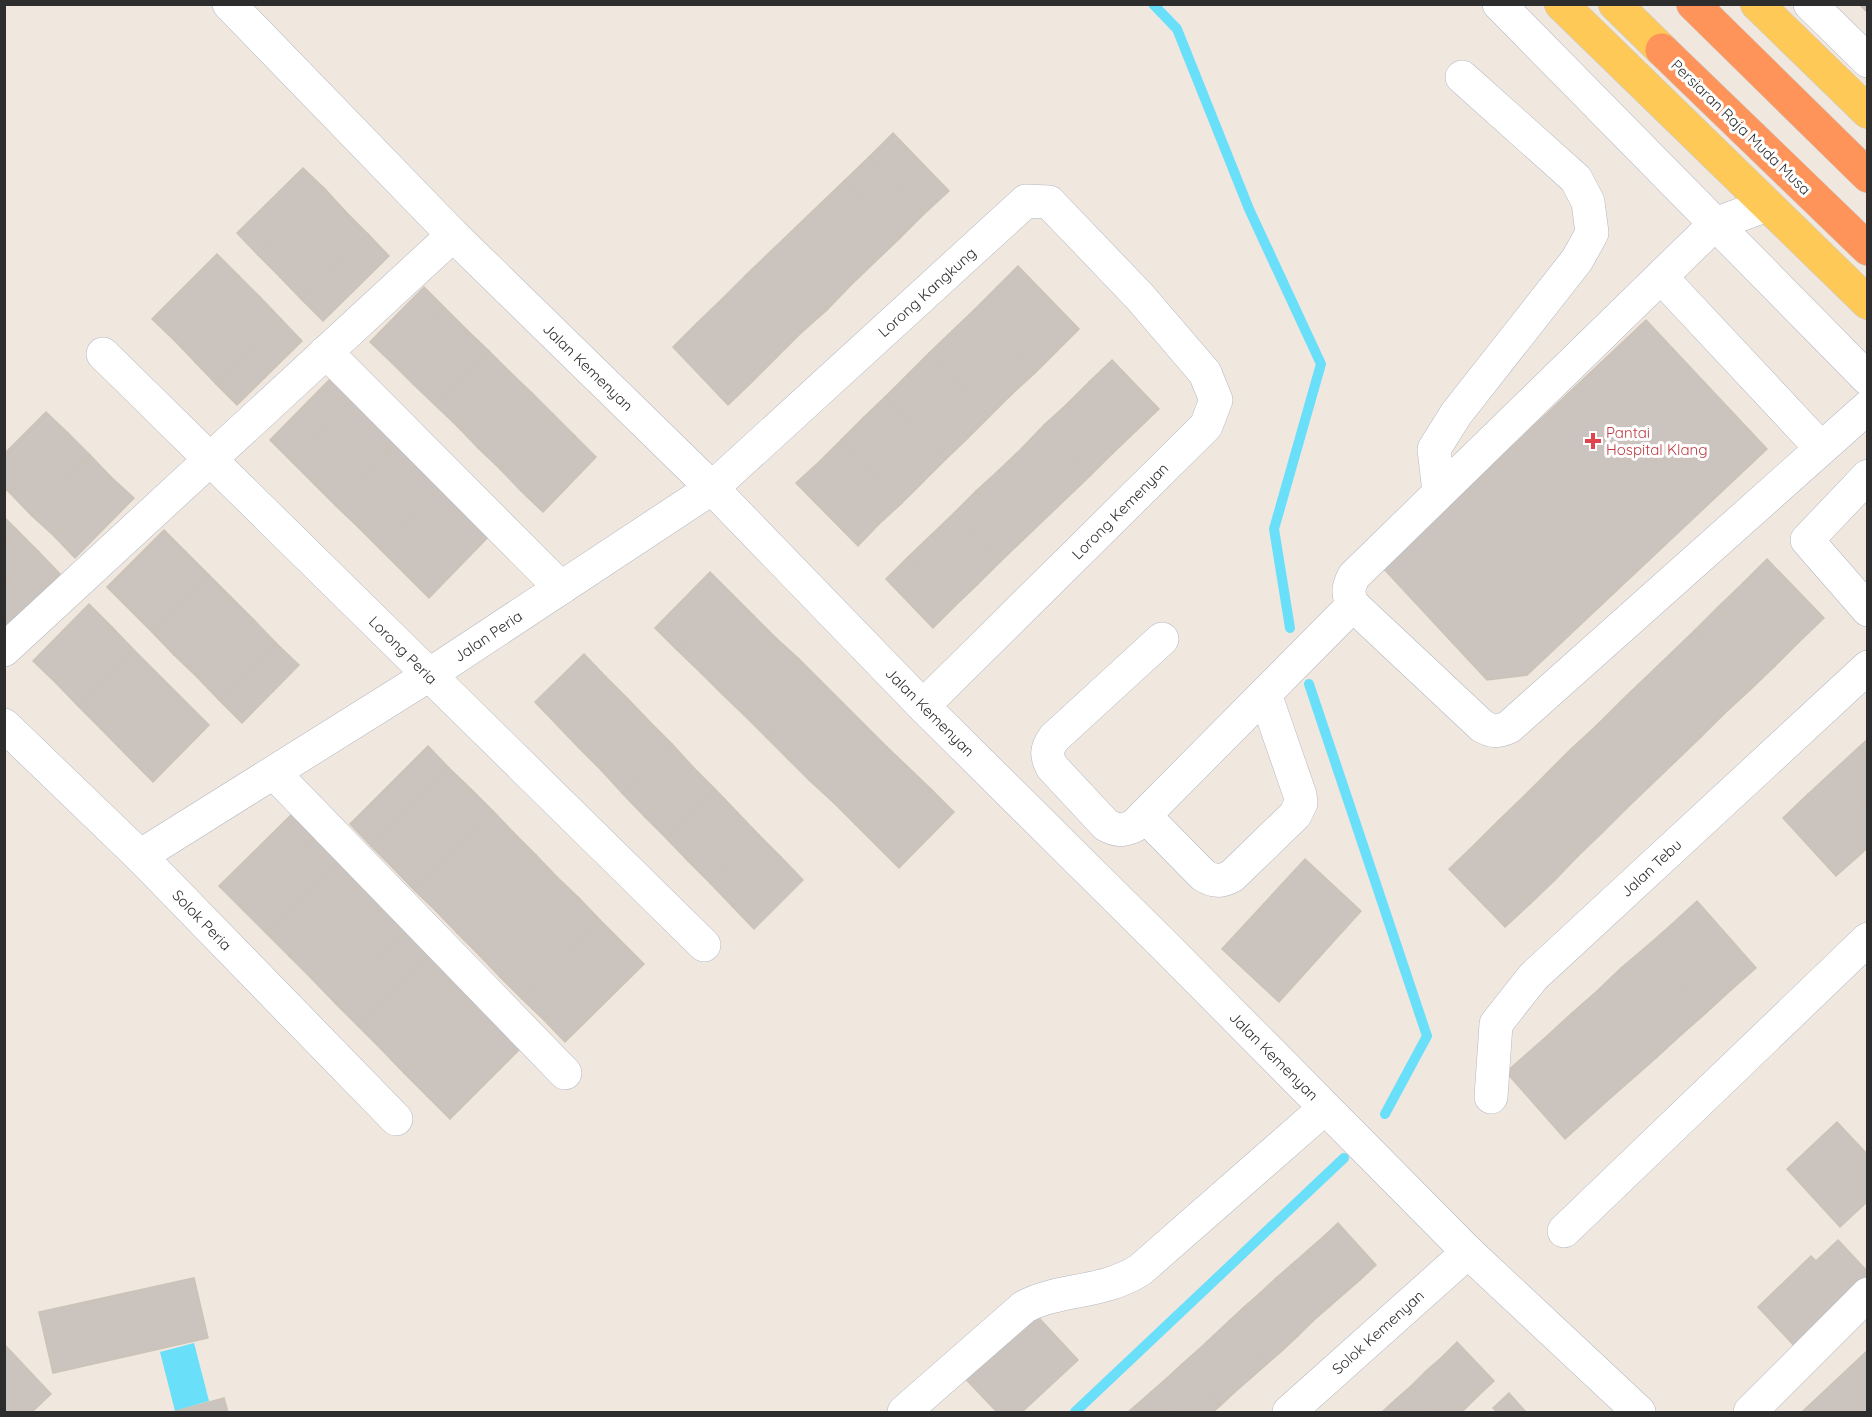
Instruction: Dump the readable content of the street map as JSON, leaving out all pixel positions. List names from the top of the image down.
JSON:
{
  "streets": {
    "highway": ["Persiaran Raja Muda Musa"],
    "street": [
      "Lorong Kangkung",
      "Jalan Kemenyan",
      "Lorong Kemenyan",
      "Jalan Peria",
      "Lorong Peria",
      "Jalan Tebu",
      "Solok Peria",
      "Solok Kemenyan"
    ]
  },
  "crossings": [
    ["Lorong Kangkung", "Jalan Kemenyan"],
    ["Lorong Kangkung", "Lorong Kemenyan"],
    ["Lorong Kangkung", "Jalan Peria"],
    ["Jalan Kemenyan", "Lorong Kemenyan"],
    ["Jalan Kemenyan", "Jalan Peria"],
    ["Jalan Kemenyan", "Solok Kemenyan"],
    ["Jalan Peria", "Lorong Peria"],
    ["Jalan Peria", "Solok Peria"]
  ],
  "places": {
    "health": ["Pantai Hospital Klang"]
  }
}
